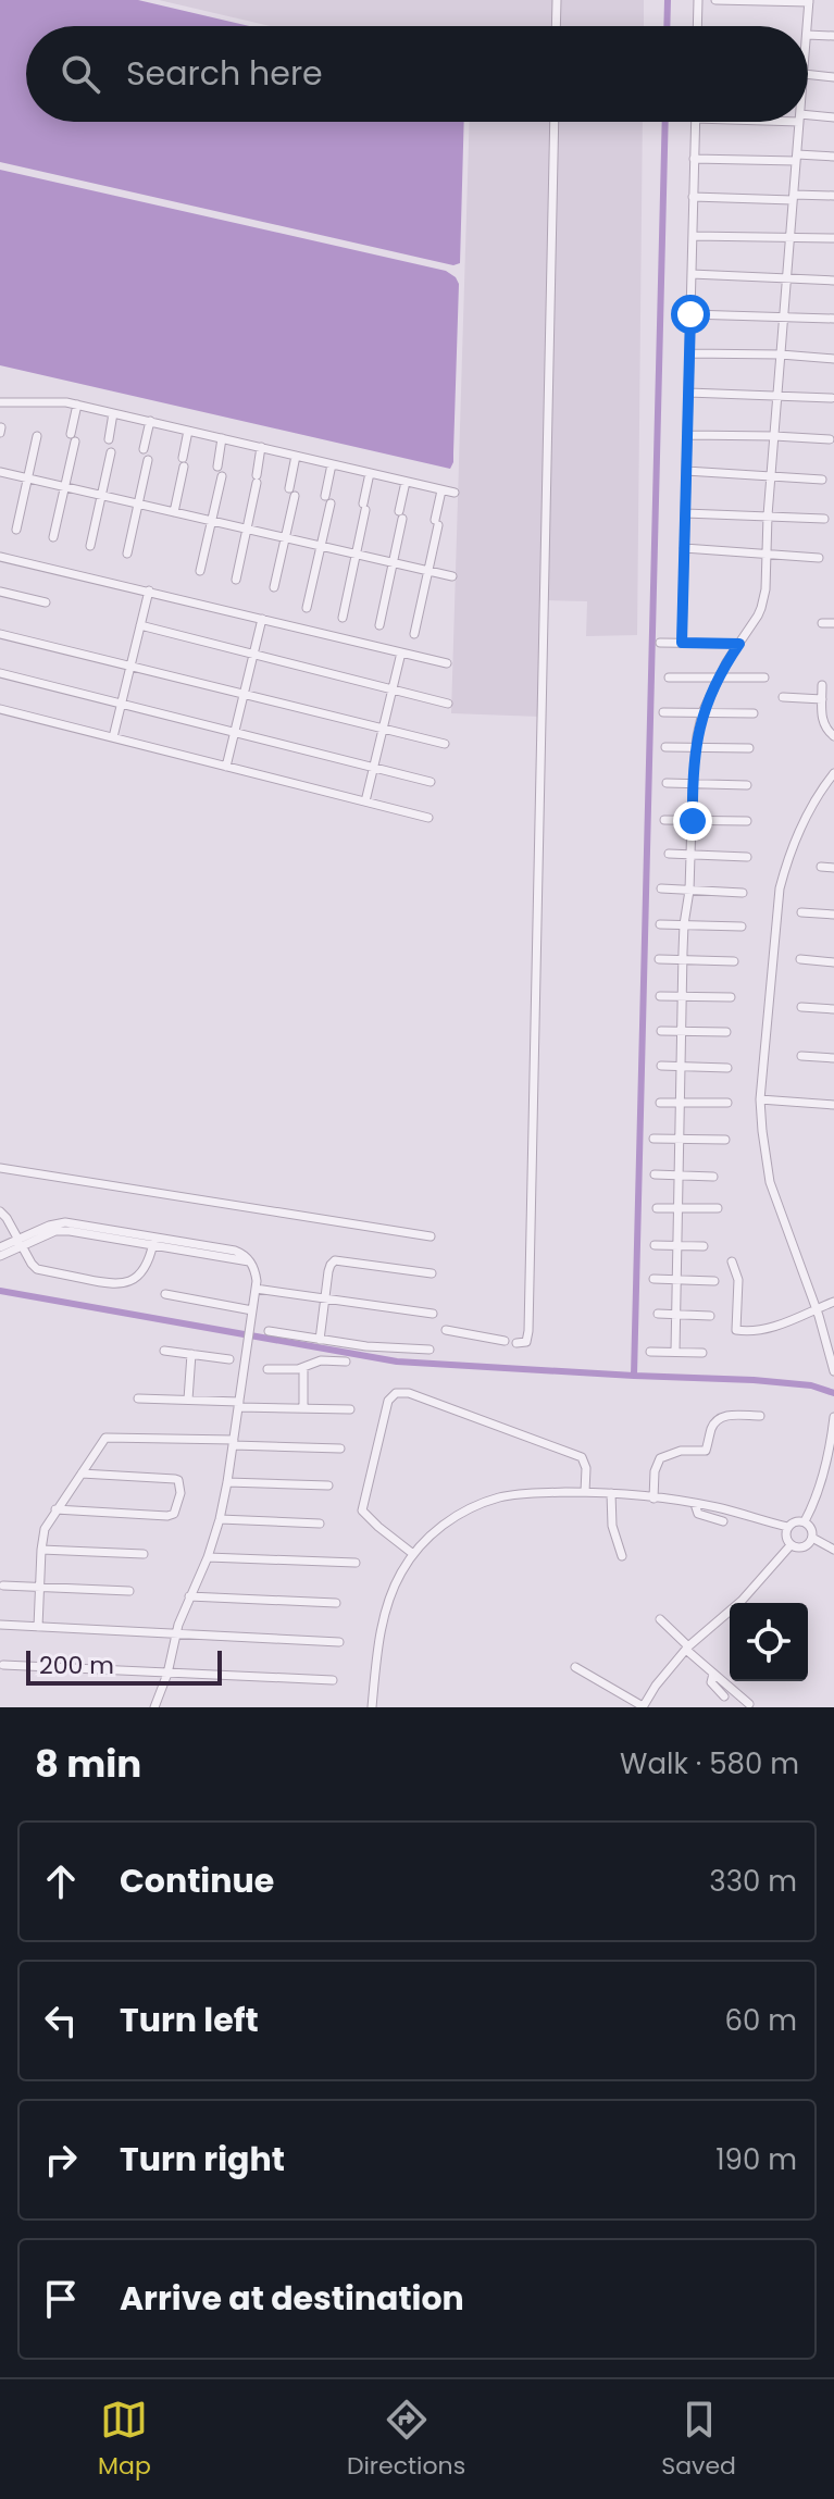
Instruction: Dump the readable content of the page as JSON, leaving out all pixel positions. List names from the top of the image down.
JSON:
{
  "scale_bar": "200 m",
  "page": {
    "search": "Search here",
    "scale": "200 m",
    "heading": ["8 min", "Walk · 580 m"],
    "list": [
      ["Continue", "330 m"],
      ["Turn left", "60 m"],
      ["Turn right", "190 m"],
      "Arrive at destination"
    ],
    "nav": ["Map", "Directions", "Saved"]
  }
}
